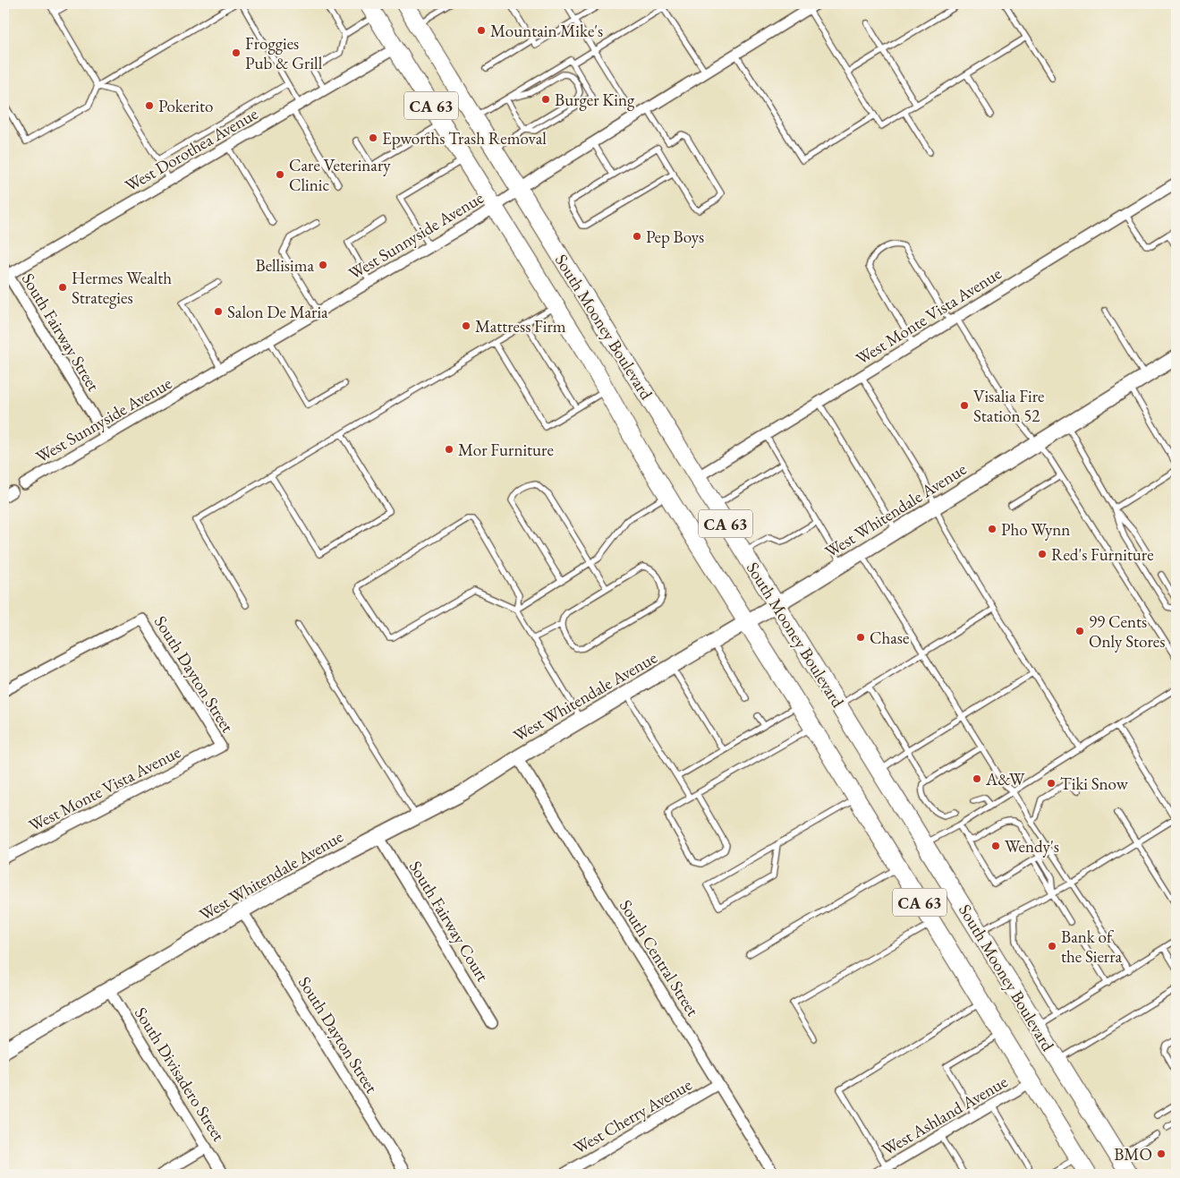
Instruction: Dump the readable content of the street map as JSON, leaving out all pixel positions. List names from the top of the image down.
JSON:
{
  "streets": {
    "main road": ["CA 63", "South Mooney Boulevard"],
    "street": [
      "West Dorothea Avenue",
      "West Sunnyside Avenue",
      "West Monte Vista Avenue",
      "South Fairway Street",
      "West Whitendale Avenue",
      "South Dayton Street",
      "South Fairway Court",
      "South Central Street",
      "South Divisadero Street",
      "West Ashland Avenue",
      "West Cherry Avenue"
    ]
  },
  "crossings": [
    ["West Dorothea Avenue", "South Mooney Boulevard"],
    ["West Dorothea Avenue", "South Fairway Street"],
    ["West Sunnyside Avenue", "South Mooney Boulevard"],
    ["West Sunnyside Avenue", "South Fairway Street"],
    ["West Monte Vista Avenue", "South Mooney Boulevard"],
    ["West Monte Vista Avenue", "South Dayton Street"],
    ["South Mooney Boulevard", "West Whitendale Avenue"],
    ["South Mooney Boulevard", "West Ashland Avenue"],
    ["West Whitendale Avenue", "South Dayton Street"],
    ["West Whitendale Avenue", "South Fairway Court"],
    ["West Whitendale Avenue", "South Central Street"],
    ["West Whitendale Avenue", "South Divisadero Street"],
    ["South Central Street", "West Cherry Avenue"]
  ],
  "places": [
    "Mountain Mike's",
    "Froggies Pub & Grill",
    "Burger King",
    "Pokerito",
    "Epworths Trash Removal",
    "Care Veterinary Clinic",
    "Pep Boys",
    "Bellisima",
    "Hermes Wealth Strategies",
    "Salon De Maria",
    "Mattress Firm",
    "Visalia Fire Station 52",
    "Mor Furniture",
    "Pho Wynn",
    "Red's Furniture",
    "99 Cents Only Stores",
    "Chase",
    "A&W",
    "Tiki Snow",
    "Wendy's",
    "Bank of the Sierra",
    "BMO"
  ]
}
